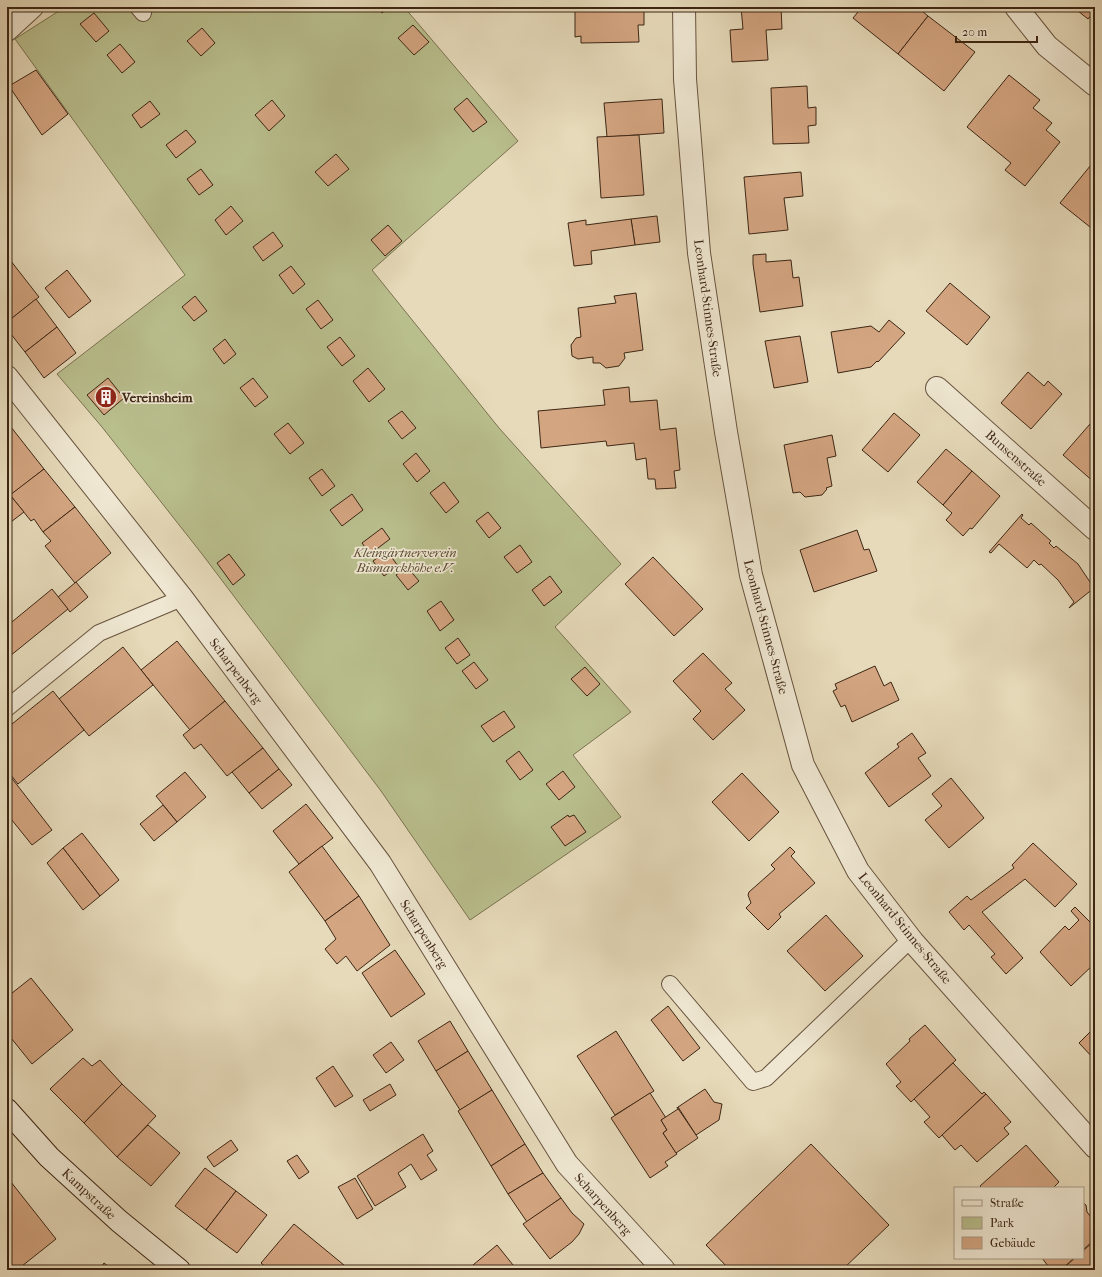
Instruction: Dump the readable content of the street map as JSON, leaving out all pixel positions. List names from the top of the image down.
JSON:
{
  "streets": {
    "street": [
      "Leonhard-Stinnes-Straße",
      "Bunsenstraße",
      "Scharpenberg",
      "Kampstraße"
    ]
  },
  "parks": ["Kleingärtnerverein Bismarckhöhe e.V."],
  "places": {
    "building": ["Vereinsheim"]
  },
  "legend": ["Straße", "Park", "Gebäude"],
  "scale_bar": "20 m"
}
